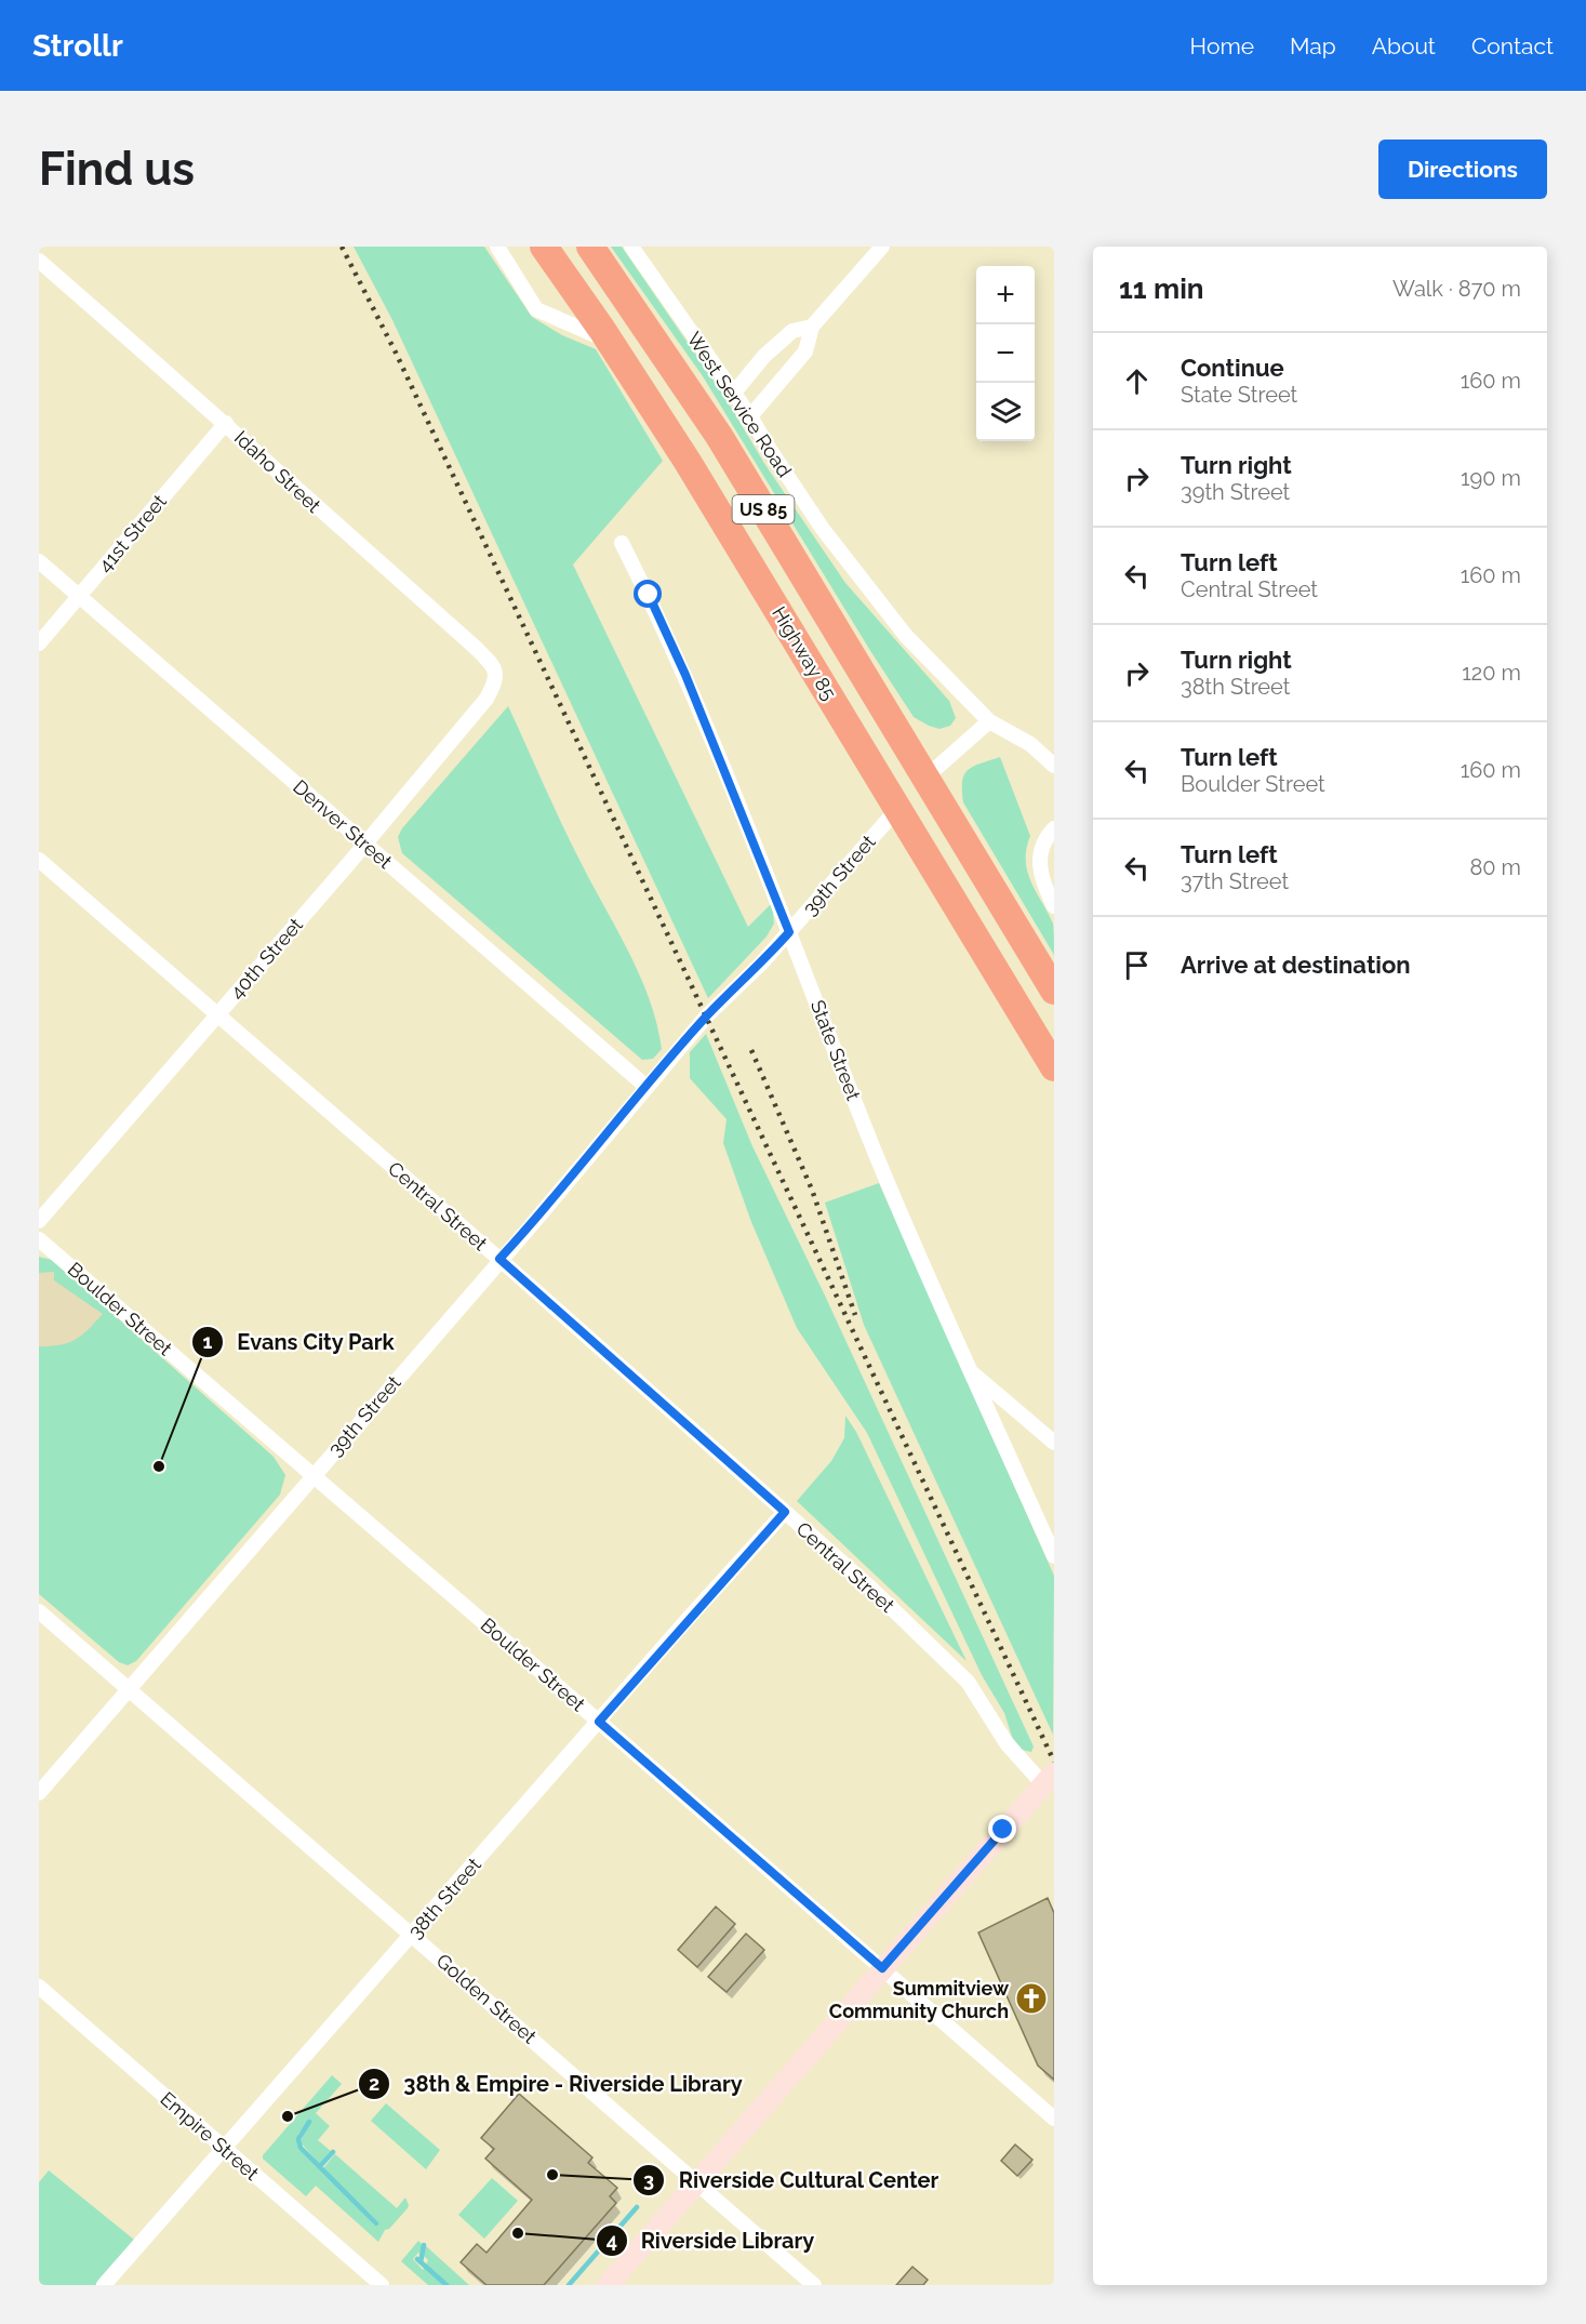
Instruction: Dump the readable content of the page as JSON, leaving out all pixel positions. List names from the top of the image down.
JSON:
{
  "streets": {
    "highway": ["US 85", "Highway 85"],
    "street": [
      "West Service Road",
      "Idaho Street",
      "41st Street",
      "Denver Street",
      "39th Street",
      "40th Street",
      "State Street",
      "Central Street",
      "Boulder Street",
      "38th Street",
      "Golden Street",
      "Empire Street"
    ]
  },
  "crossings": [
    ["Idaho Street", "41st Street"],
    ["Idaho Street", "40th Street"],
    ["41st Street", "Denver Street"],
    ["Highway 85", "39th Street"],
    ["Denver Street", "39th Street"],
    ["Denver Street", "40th Street"],
    ["39th Street", "State Street"],
    ["39th Street", "Central Street"],
    ["39th Street", "Boulder Street"],
    ["39th Street", "Golden Street"],
    ["40th Street", "Central Street"],
    ["Central Street", "38th Street"],
    ["Boulder Street", "38th Street"],
    ["38th Street", "Golden Street"],
    ["38th Street", "Empire Street"]
  ],
  "places": {
    "other": [
      "Evans City Park",
      "38th & Empire - Riverside Library",
      "Riverside Cultural Center",
      "Riverside Library"
    ],
    "church": ["Summitview Community Church"]
  },
  "page": {
    "header": "Strollr",
    "nav": [
      "Home",
      "Map",
      "About",
      "Contact"
    ],
    "buttons": "Directions",
    "title": "Find us",
    "heading": ["11 min", "Walk · 870 m"],
    "map_buttons": ["+", "−"],
    "list": [
      ["Continue", "State Street", "160 m"],
      ["Turn right", "39th Street", "190 m"],
      ["Turn left", "Central Street", "160 m"],
      ["Turn right", "38th Street", "120 m"],
      ["Turn left", "Boulder Street", "160 m"],
      ["Turn left", "37th Street", "80 m"],
      "Arrive at destination"
    ]
  }
}
